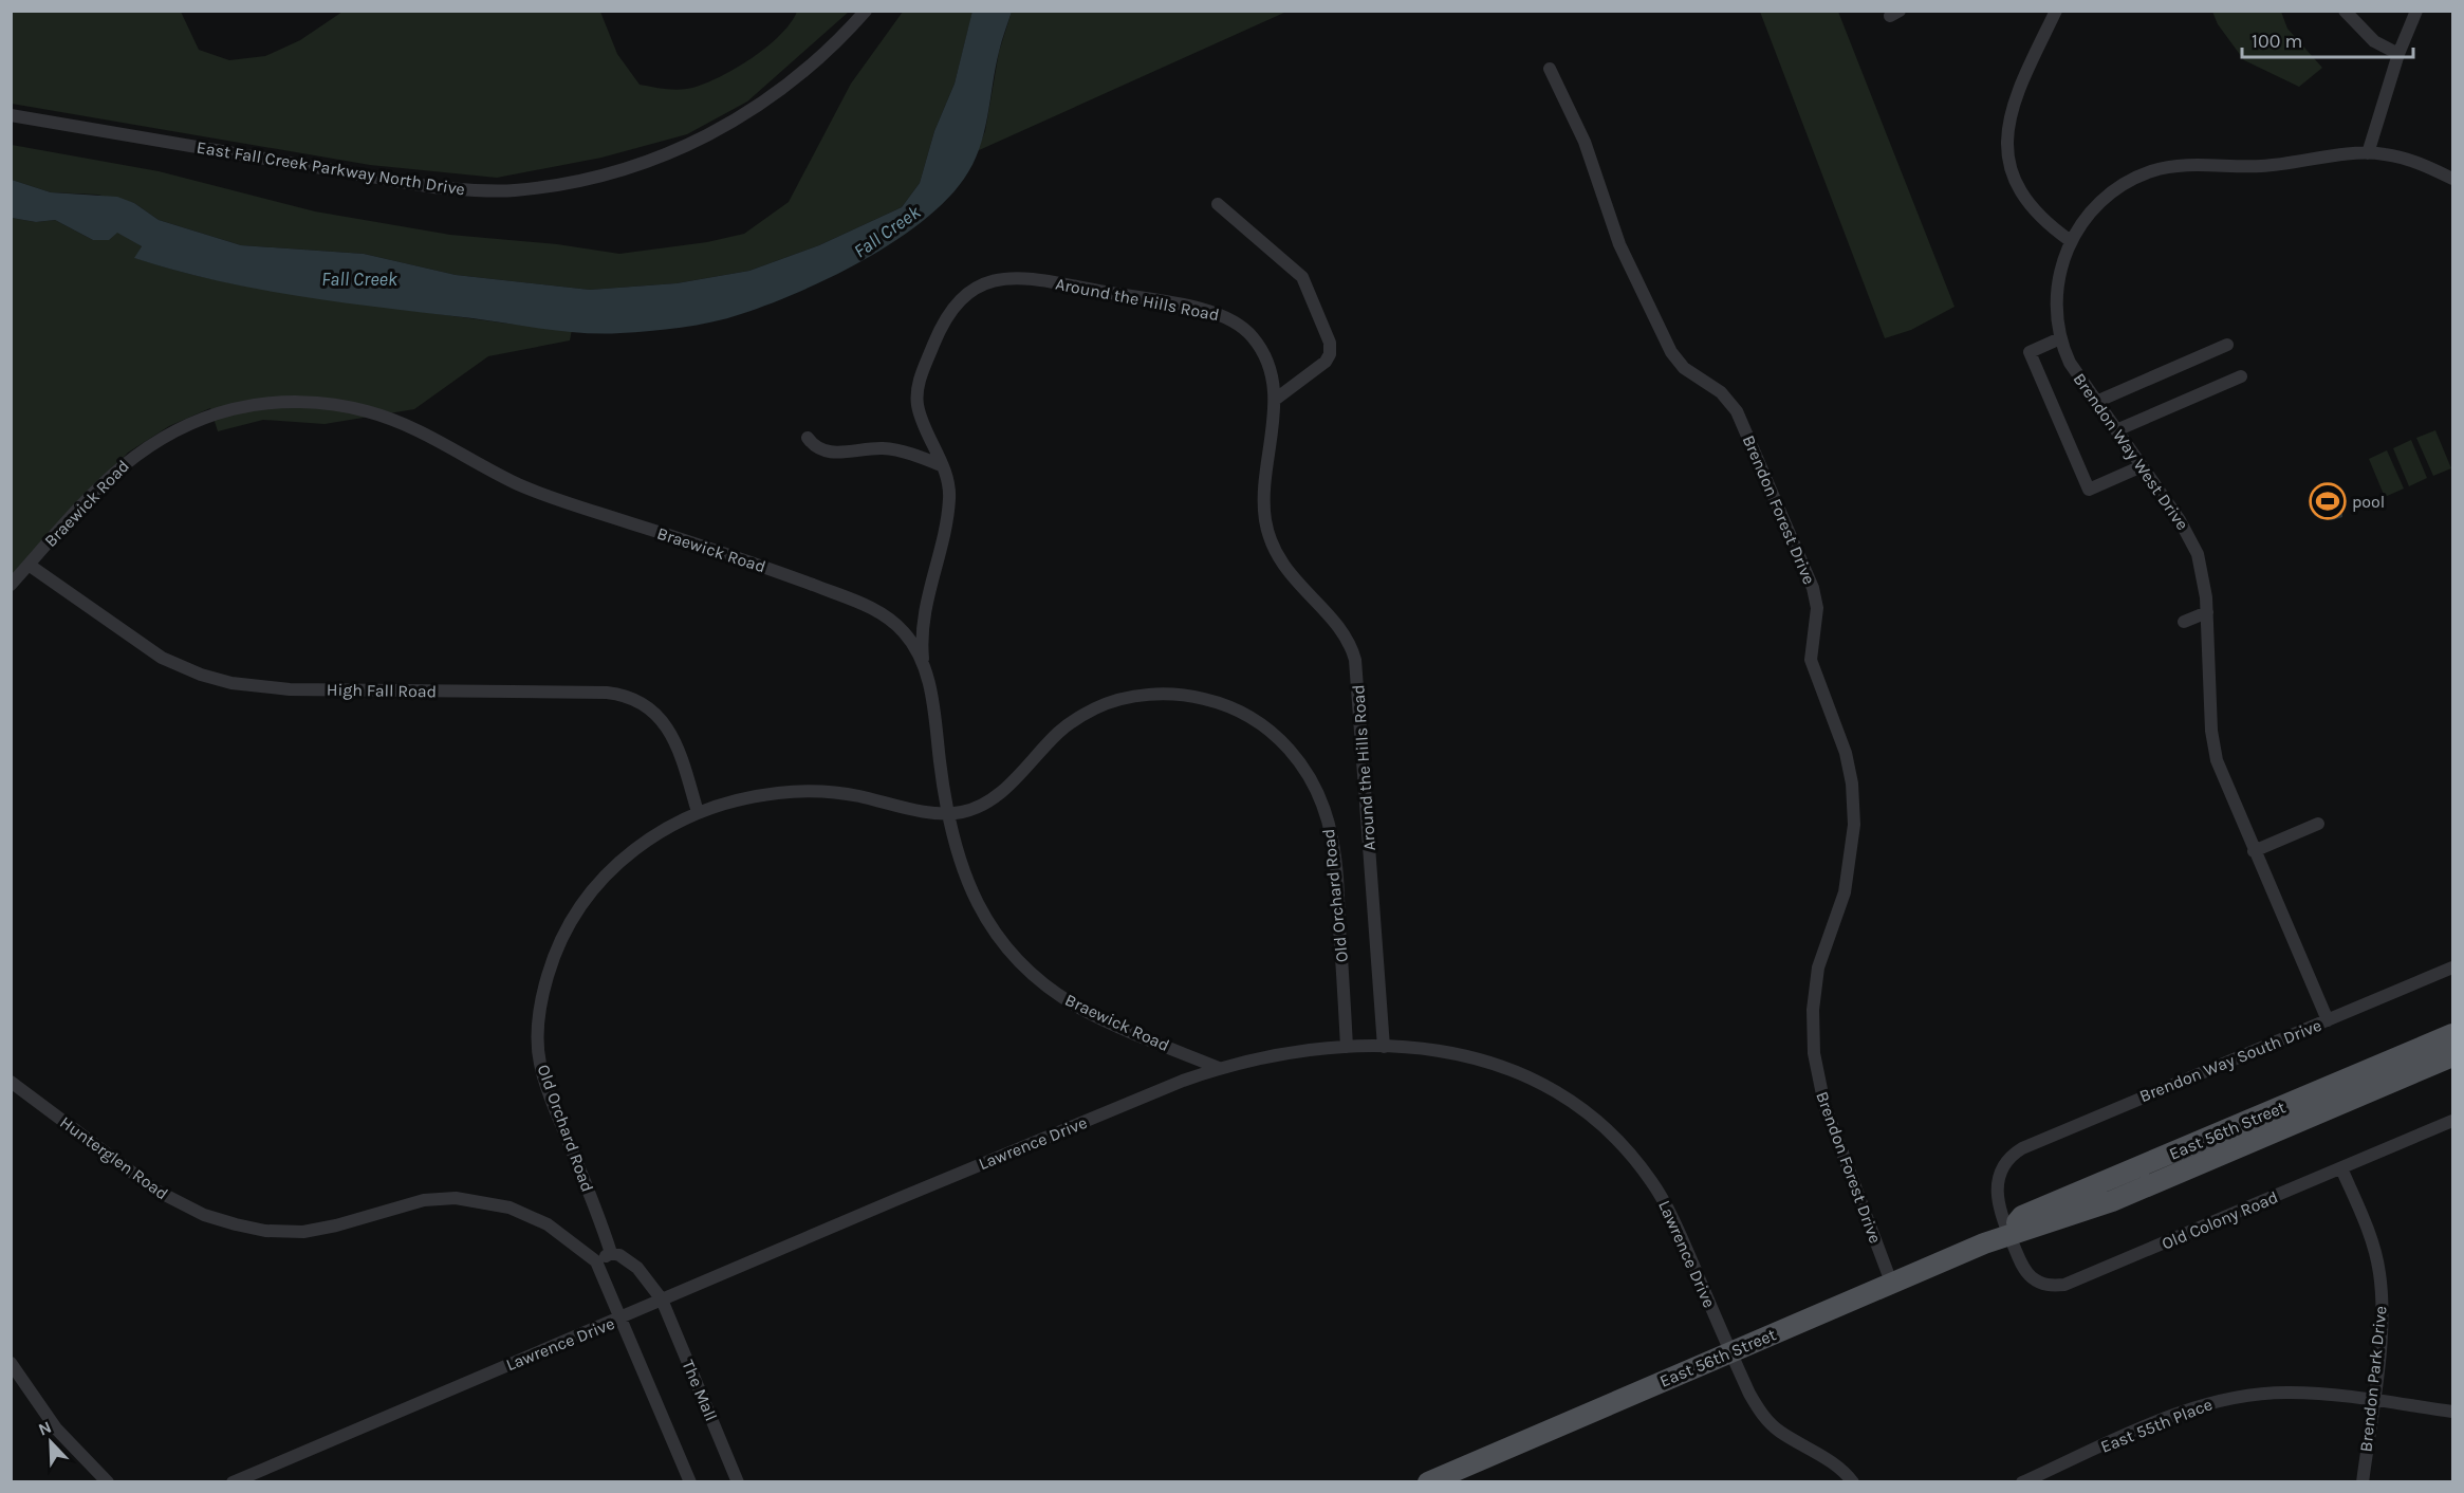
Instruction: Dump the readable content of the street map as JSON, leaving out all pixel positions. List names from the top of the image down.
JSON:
{
  "streets": {
    "main road": ["East 56th Street"],
    "street": [
      "East Fall Creek Parkway North Drive",
      "Around the Hills Road",
      "Brendon Way West Drive",
      "Braewick Road",
      "Brendon Forest Drive",
      "High Fall Road",
      "Old Orchard Road",
      "Brendon Way South Drive",
      "Lawrence Drive",
      "Hunterglen Road",
      "Old Colony Road",
      "Brendon Park Drive",
      "The Mall",
      "East 55th Place"
    ]
  },
  "crossings": [
    ["Around the Hills Road", "Braewick Road"],
    ["Around the Hills Road", "Lawrence Drive"],
    ["Brendon Way West Drive", "Brendon Way South Drive"],
    ["Braewick Road", "High Fall Road"],
    ["Braewick Road", "Old Orchard Road"],
    ["Braewick Road", "Lawrence Drive"],
    ["Brendon Forest Drive", "East 56th Street"],
    ["High Fall Road", "Old Orchard Road"],
    ["Old Orchard Road", "Lawrence Drive"],
    ["Brendon Way South Drive", "Old Colony Road"],
    ["East 56th Street", "Lawrence Drive"],
    ["East 56th Street", "Old Colony Road"],
    ["Lawrence Drive", "Hunterglen Road"],
    ["Lawrence Drive", "The Mall"],
    ["Old Colony Road", "Brendon Park Drive"],
    ["Brendon Park Drive", "East 55th Place"]
  ],
  "water": ["Fall Creek"],
  "places": {
    "sports": ["pool"]
  },
  "scale_bar": "100 m",
  "north": "top left"
}
